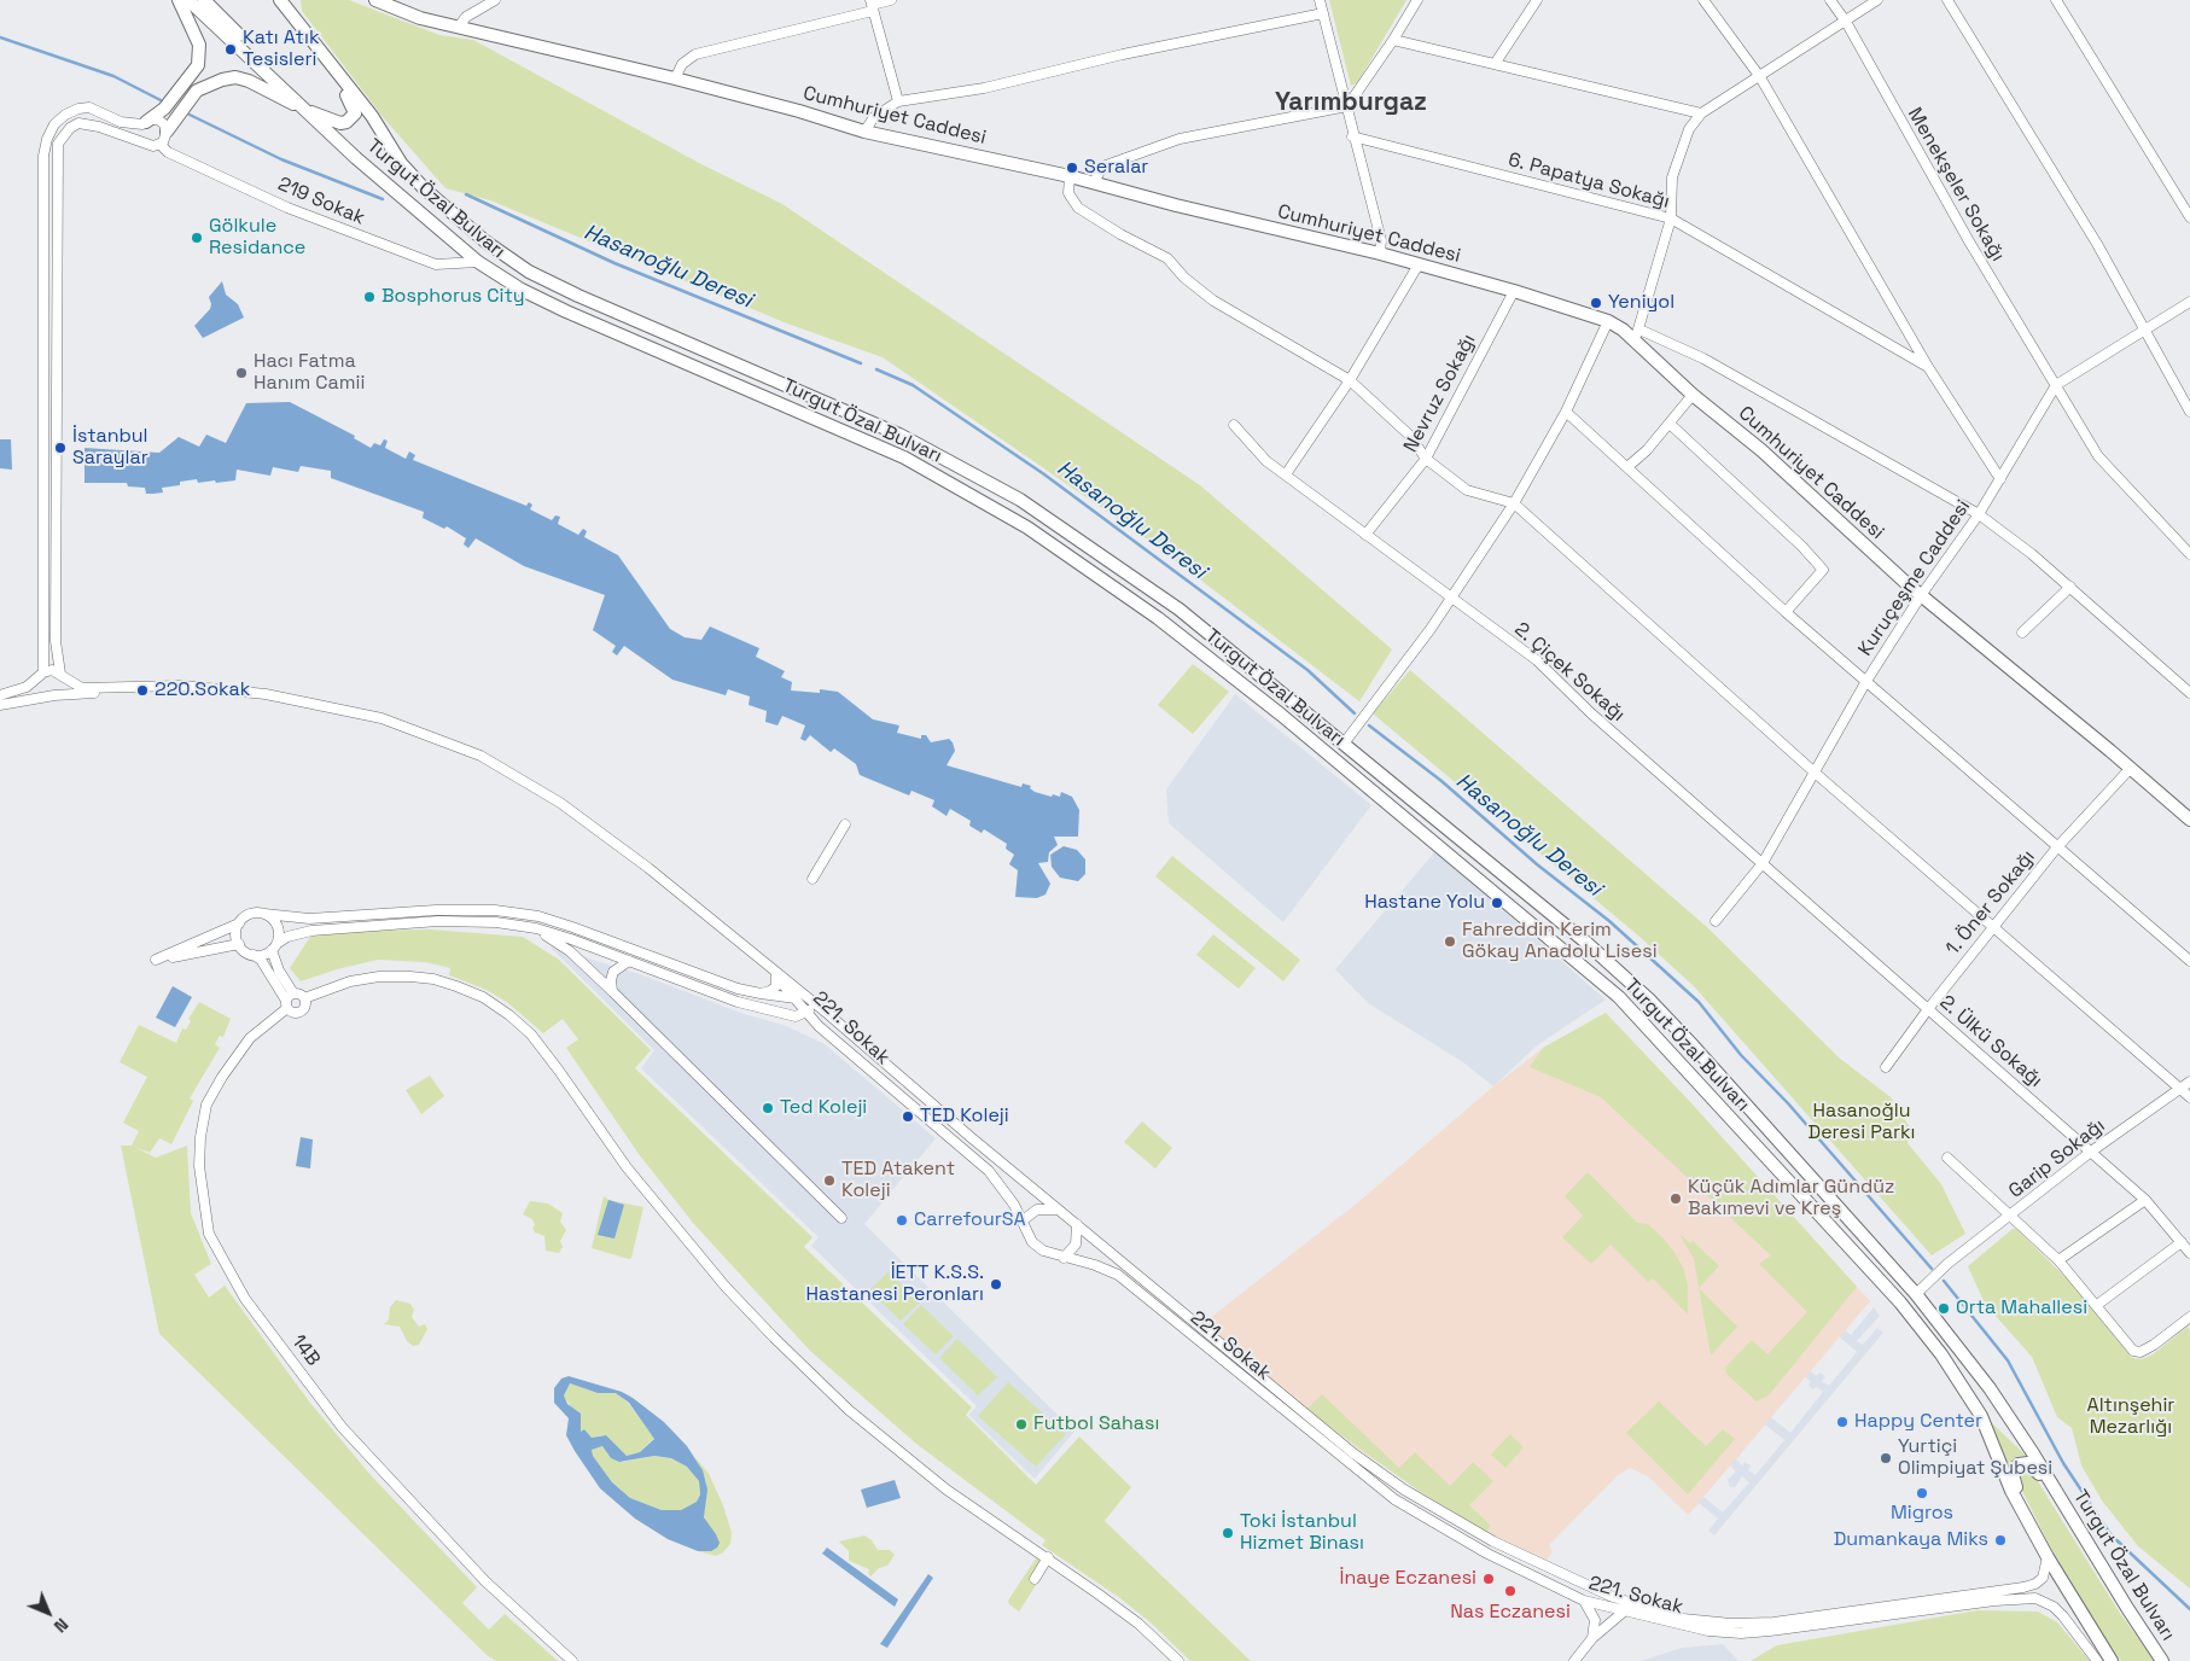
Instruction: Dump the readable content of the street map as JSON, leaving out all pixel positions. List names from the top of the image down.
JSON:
{
  "streets": {
    "main road": ["Cumhuriyet Caddesi", "Turgut Özal Bulvarı"],
    "street": [
      "6. Papatya Sokağı",
      "Menekşeler Sokağı",
      "219 Sokak",
      "Nevruz Sokağı",
      "Kuruçeşme Caddesi",
      "2. Çiçek Sokağı",
      "1. Öner Sokağı",
      "221. Sokak",
      "2. Ülkü Sokağı",
      "Garip Sokağı",
      "14B"
    ]
  },
  "crossings": [
    ["Cumhuriyet Caddesi", "Nevruz Sokağı"],
    ["Cumhuriyet Caddesi", "Kuruçeşme Caddesi"],
    ["Cumhuriyet Caddesi", "1. Öner Sokağı"],
    ["Menekşeler Sokağı", "Kuruçeşme Caddesi"],
    ["Turgut Özal Bulvarı", "219 Sokak"],
    ["Turgut Özal Bulvarı", "221. Sokak"],
    ["Turgut Özal Bulvarı", "Garip Sokağı"],
    ["Nevruz Sokağı", "2. Çiçek Sokağı"],
    ["Kuruçeşme Caddesi", "2. Çiçek Sokağı"],
    ["Kuruçeşme Caddesi", "2. Ülkü Sokağı"],
    ["2. Çiçek Sokağı", "2. Ülkü Sokağı"],
    ["1. Öner Sokağı", "2. Ülkü Sokağı"],
    ["2. Ülkü Sokağı", "Garip Sokağı"]
  ],
  "districts": ["Yarımburgaz"],
  "water": ["Hasanoğlu Deresi"],
  "parks": ["Hasanoğlu Deresi Parkı", "Altınşehir Mezarlığı"],
  "places": [
    "Katı Atık Tesisleri",
    "Seralar",
    "Gölkule Residance",
    "Bosphorus City",
    "Yeniyol",
    "Hacı Fatma Hanım Camii",
    "İstanbul Saraylar",
    "220.Sokak",
    "Hastane Yolu",
    "Fahreddin Kerim Gökay Anadolu Lisesi",
    "Ted Koleji",
    "TED Koleji",
    "TED Atakent Koleji",
    "Küçük Adımlar Gündüz Bakımevi ve Kreş",
    "CarrefourSA",
    "İETT K.S.S. Hastanesi Peronları",
    "Orta Mahallesi",
    "Happy Center",
    "Futbol Sahası",
    "Yurtiçi Olimpiyat Şubesi",
    "Migros",
    "Toki İstanbul Hizmet Binası",
    "Dumankaya Miks",
    "İnaye Eczanesi",
    "Nas Eczanesi"
  ],
  "north": "bottom right"
}
